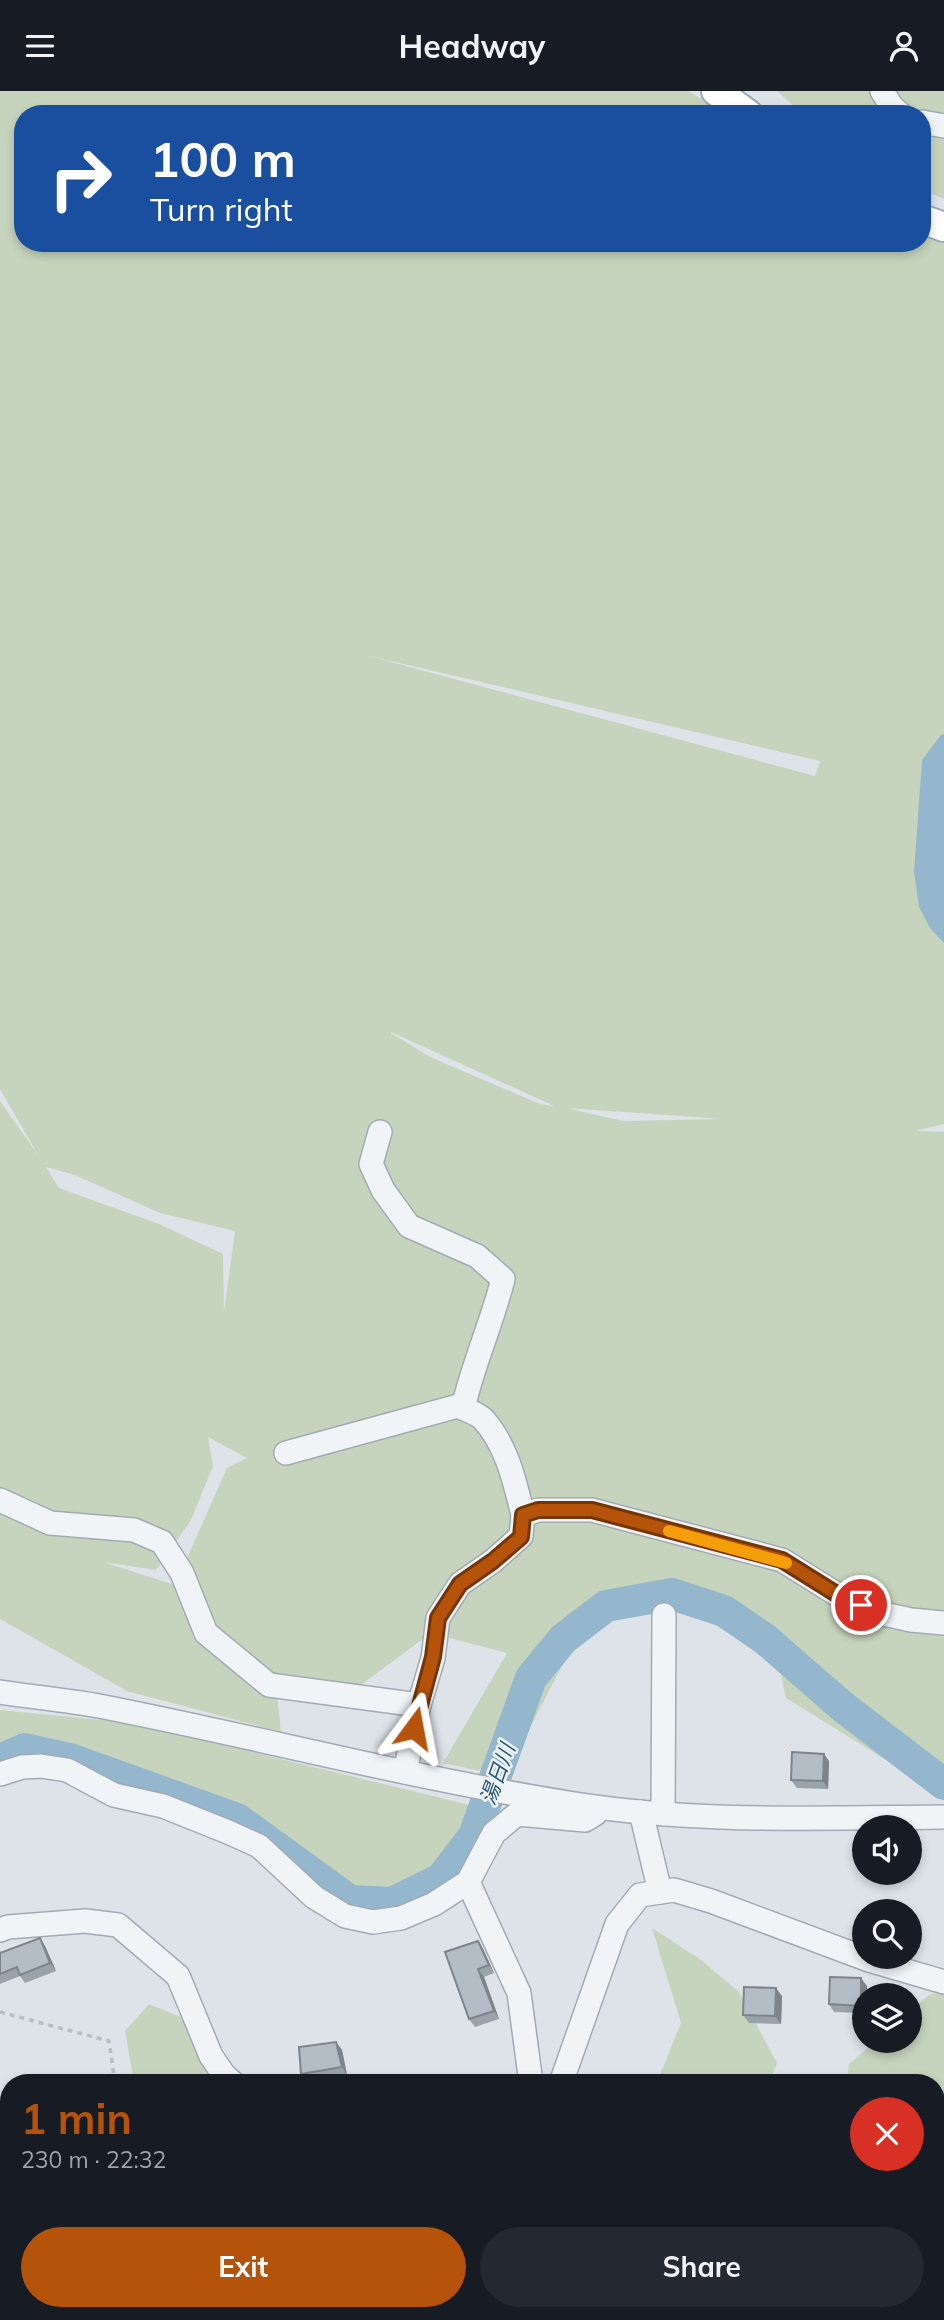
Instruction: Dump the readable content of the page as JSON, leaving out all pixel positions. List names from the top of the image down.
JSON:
{
  "water": ["湯日川"],
  "page": {
    "header": "Headway",
    "turn": ["100 m", "Turn right"],
    "heading": ["1 min", "230 m · 22:32"],
    "buttons": ["Exit", "Share"]
  }
}
